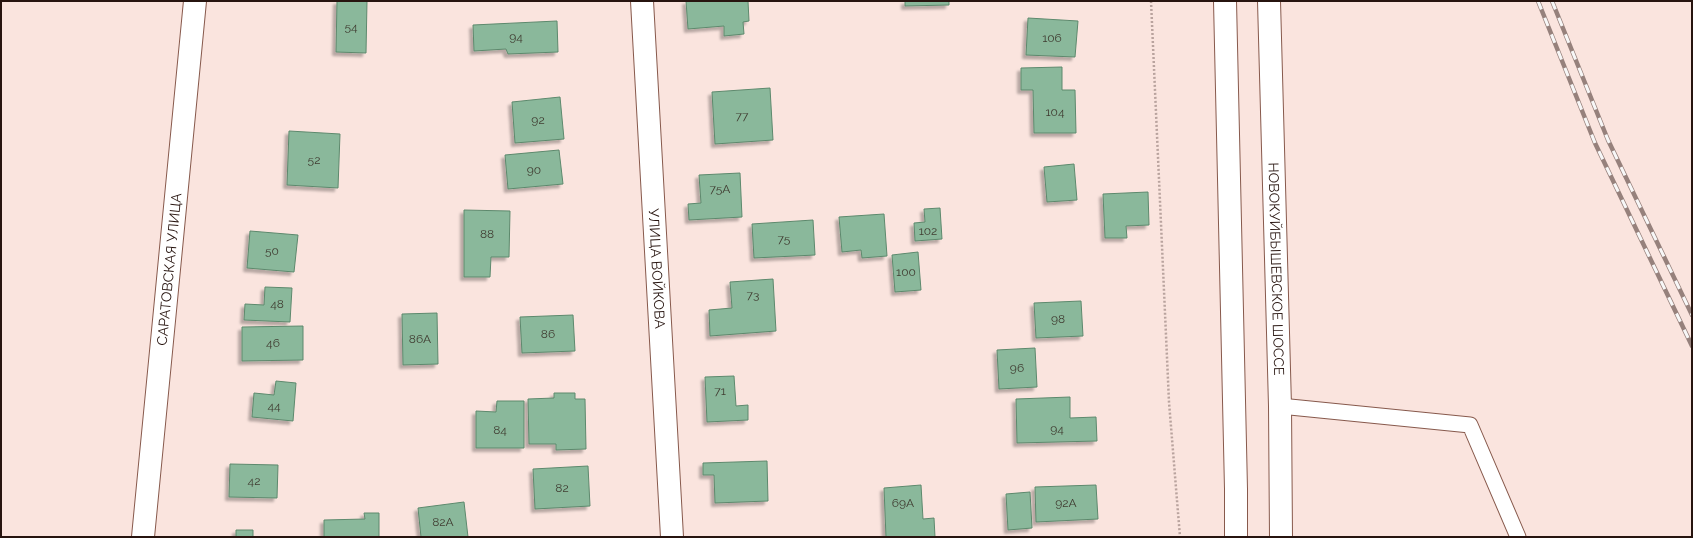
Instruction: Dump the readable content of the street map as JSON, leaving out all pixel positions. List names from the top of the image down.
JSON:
{
  "streets": {
    "main road": ["САРАТОВСКАЯ УЛИЦА", "УЛИЦА ВОЙКОВА", "НОВОКУЙБЫШЕВСКОЕ ШОССЕ"]
  },
  "house_numbers": [
    "54",
    "94",
    "106",
    "104",
    "77",
    "92",
    "52",
    "90",
    "75А",
    "102",
    "88",
    "75",
    "50",
    "100",
    "73",
    "48",
    "98",
    "86",
    "86А",
    "46",
    "96",
    "71",
    "44",
    "94",
    "84",
    "42",
    "82",
    "69А",
    "92А",
    "82А"
  ]
}
